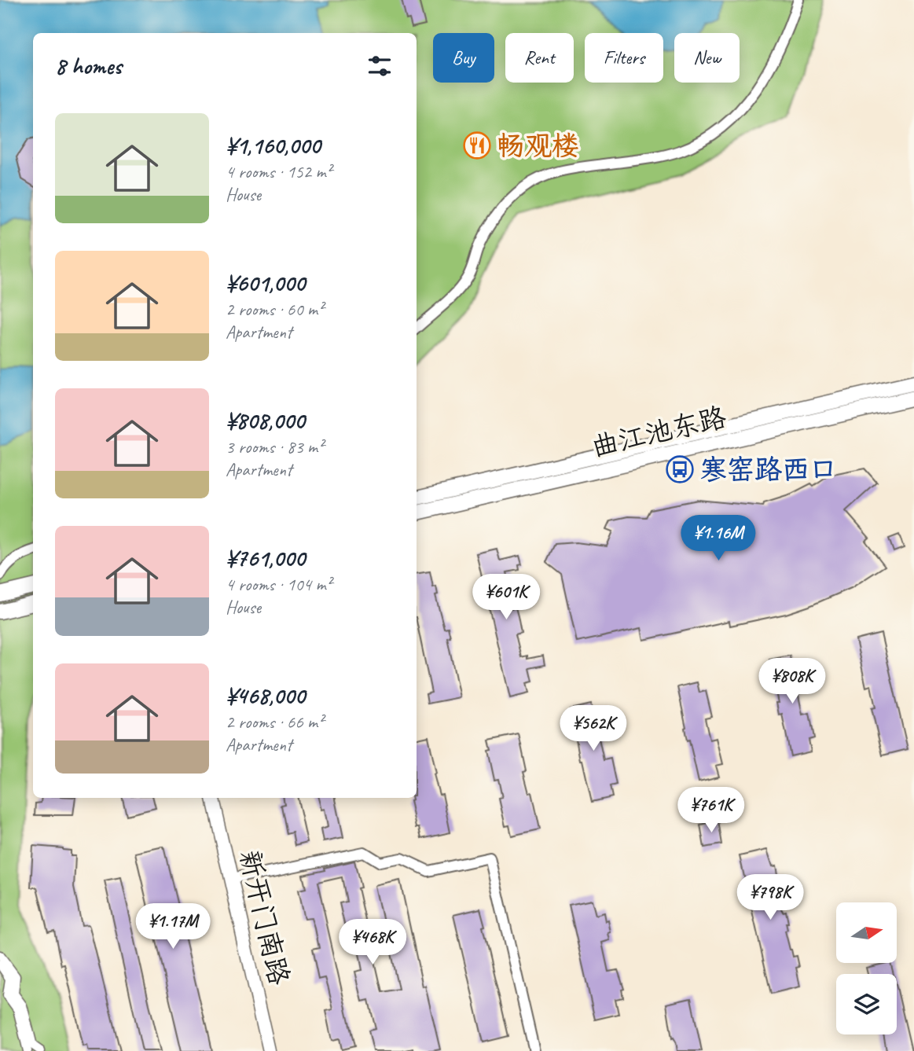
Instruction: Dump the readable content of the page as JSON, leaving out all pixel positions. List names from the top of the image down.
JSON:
{
  "streets": {
    "main road": ["曲江池东路"],
    "street": ["新开门南路"]
  },
  "places": {
    "restaurant": ["畅观楼"],
    "bus stop": ["寒窑路西口"]
  },
  "north": "right",
  "page": {
    "chip": [
      "Buy",
      "Rent",
      "Filters",
      "New"
    ],
    "heading": "8 homes",
    "list": [
      {
        "name": "¥1,160,000",
        "note": "4 rooms · 152 m² · House"
      },
      {
        "name": "¥601,000",
        "note": "2 rooms · 60 m² · Apartment"
      },
      {
        "name": "¥808,000",
        "note": "3 rooms · 83 m² · Apartment"
      },
      {
        "name": "¥761,000",
        "note": "4 rooms · 104 m² · House"
      },
      {
        "name": "¥468,000",
        "note": "2 rooms · 66 m² · Apartment"
      }
    ],
    "price": [
      "¥1.16M",
      "¥601K",
      "¥808K",
      "¥562K",
      "¥761K",
      "¥798K",
      "¥1.17M",
      "¥468K"
    ]
  }
}
